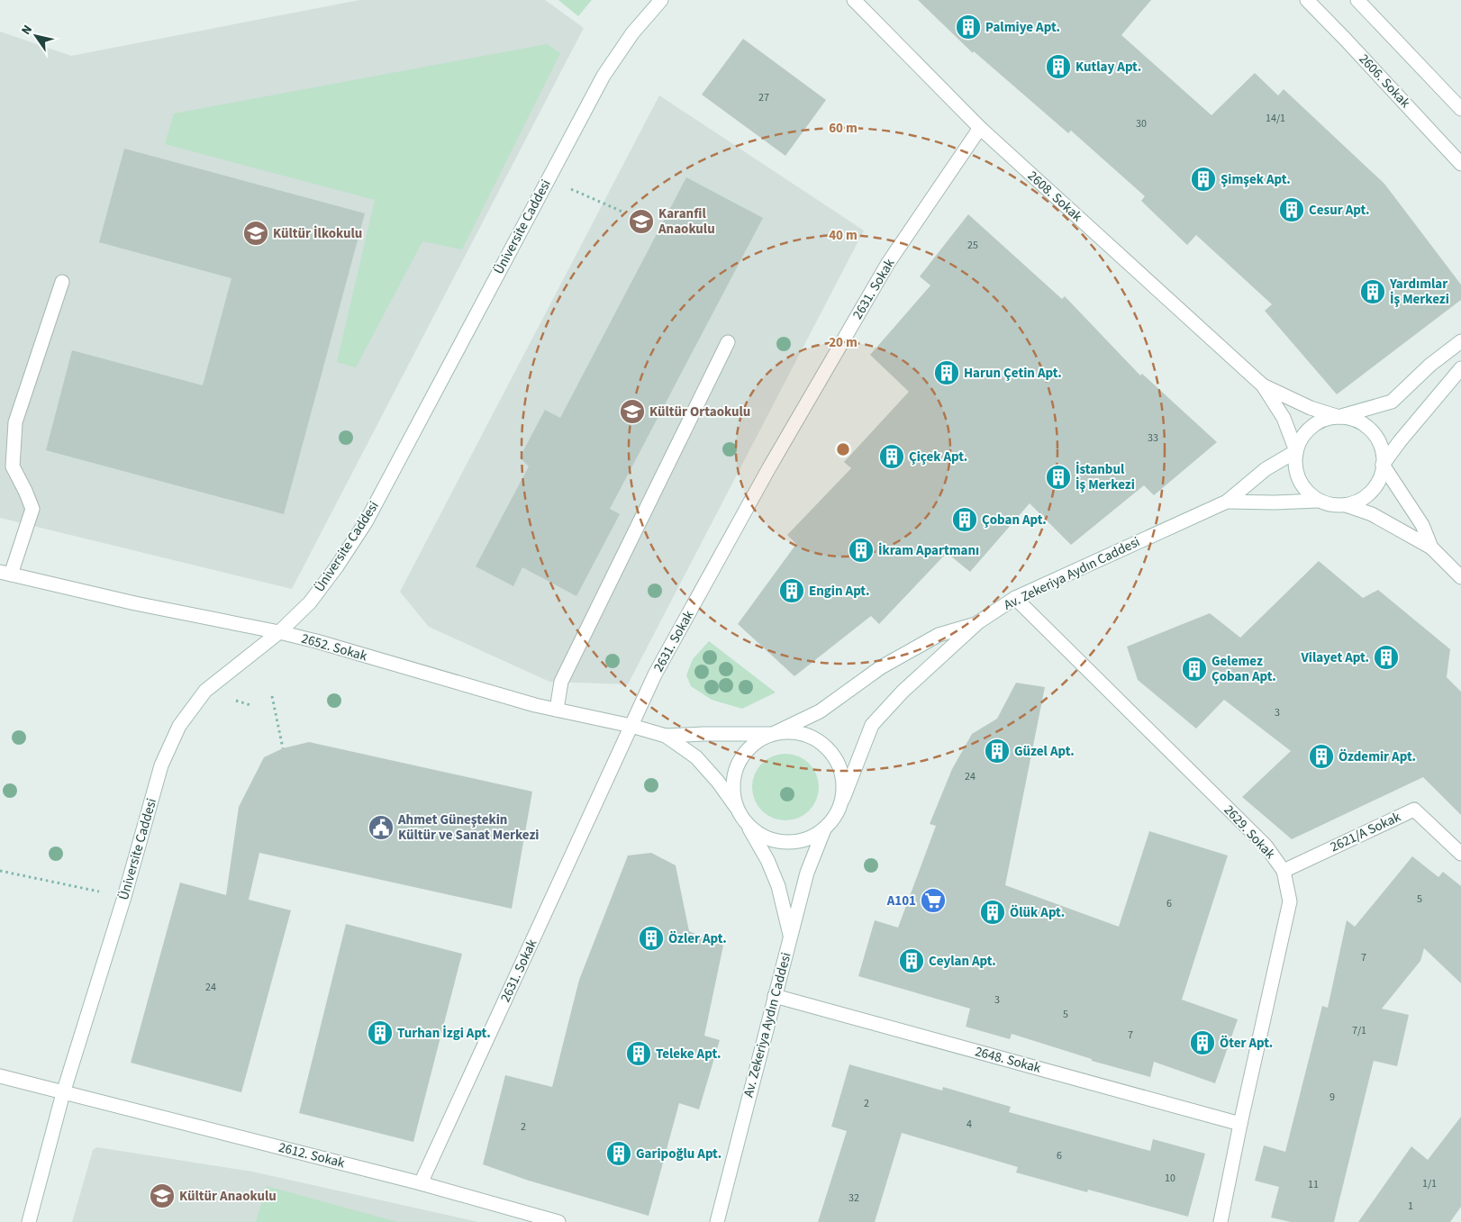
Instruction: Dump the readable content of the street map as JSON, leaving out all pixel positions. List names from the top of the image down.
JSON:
{
  "streets": {
    "street": [
      "2606. Sokak",
      "2608. Sokak",
      "Üniversite Caddesi",
      "2631. Sokak",
      "Av. Zekeriya Aydın Caddesi",
      "2652. Sokak",
      "2629. Sokak",
      "2621/A Sokak",
      "2648. Sokak",
      "2612. Sokak"
    ]
  },
  "crossings": [
    ["2608. Sokak", "2631. Sokak"],
    ["Üniversite Caddesi", "2652. Sokak"],
    ["Üniversite Caddesi", "2612. Sokak"],
    ["2631. Sokak", "2652. Sokak"],
    ["2631. Sokak", "2612. Sokak"],
    ["Av. Zekeriya Aydın Caddesi", "2629. Sokak"],
    ["Av. Zekeriya Aydın Caddesi", "2648. Sokak"],
    ["2629. Sokak", "2621/A Sokak"],
    ["2629. Sokak", "2648. Sokak"]
  ],
  "places": {
    "building": [
      "Palmiye Apt.",
      "Kutlay Apt.",
      "Şimşek Apt.",
      "Cesur Apt.",
      "Yardımlar İş Merkezi",
      "Harun Çetin Apt.",
      "Çiçek Apt.",
      "İstanbul İş Merkezi",
      "Çoban Apt.",
      "İkram Apartmanı",
      "Engin Apt.",
      "Vilayet Apt.",
      "Gelemez Çoban Apt.",
      "Güzel Apt.",
      "Özdemir Apt.",
      "Ölük Apt.",
      "Özler Apt.",
      "Ceylan Apt.",
      "Turhan İzgi Apt.",
      "Öter Apt.",
      "Teleke Apt.",
      "Garipoğlu Apt."
    ],
    "school or university": [
      "Karanfil Anaokulu",
      "Kültür İlkokulu",
      "Kültür Ortaokulu",
      "Kültür Anaokulu"
    ],
    "public building": ["Ahmet Güneştekin Kültür ve Sanat Merkezi"],
    "supermarket": ["A101"]
  },
  "house_numbers": [
    "27",
    "14/1",
    "30",
    "25",
    "33",
    "3",
    "24",
    "5",
    "6",
    "7",
    "24",
    "3",
    "5",
    "7/1",
    "7",
    "9",
    "2",
    "4",
    "2",
    "6",
    "10",
    "1/1",
    "11",
    "32",
    "1"
  ],
  "north": "top left",
  "rings": ["60 m", "40 m", "20 m"]
}
